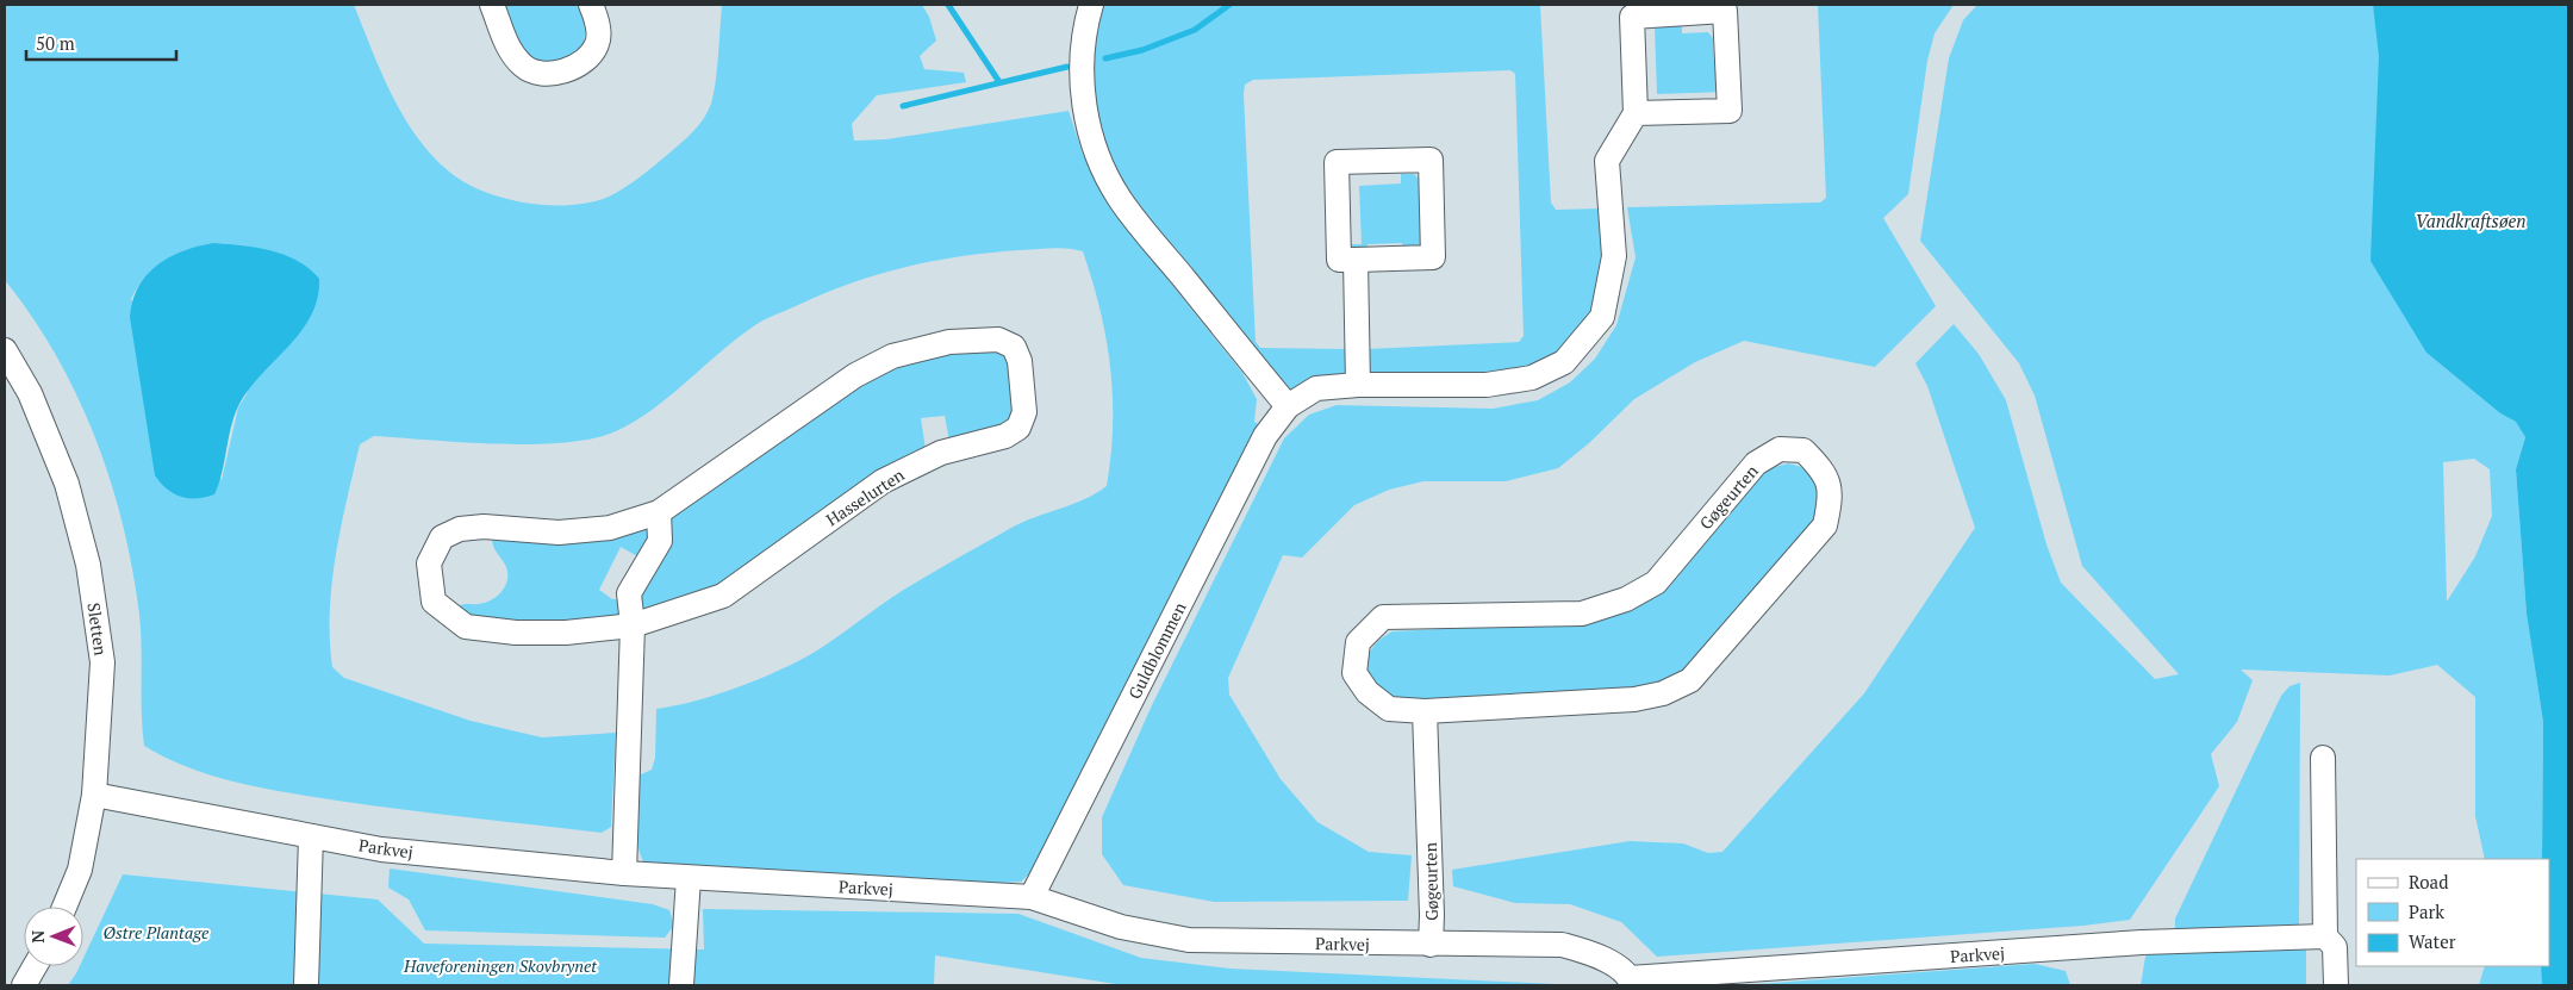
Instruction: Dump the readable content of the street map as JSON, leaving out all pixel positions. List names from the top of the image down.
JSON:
{
  "streets": {
    "street": [
      "Hasselurten",
      "Gøgeurten",
      "Sletten",
      "Guldblommen",
      "Parkvej"
    ]
  },
  "crossings": [
    ["Gøgeurten", "Parkvej"],
    ["Sletten", "Parkvej"],
    ["Guldblommen", "Parkvej"]
  ],
  "water": ["Vandkraftsøen"],
  "parks": ["Østre Plantage", "Haveforeningen Skovbrynet"],
  "legend": ["Road", "Park", "Water"],
  "scale_bar": "50 m",
  "north": "left"
}
